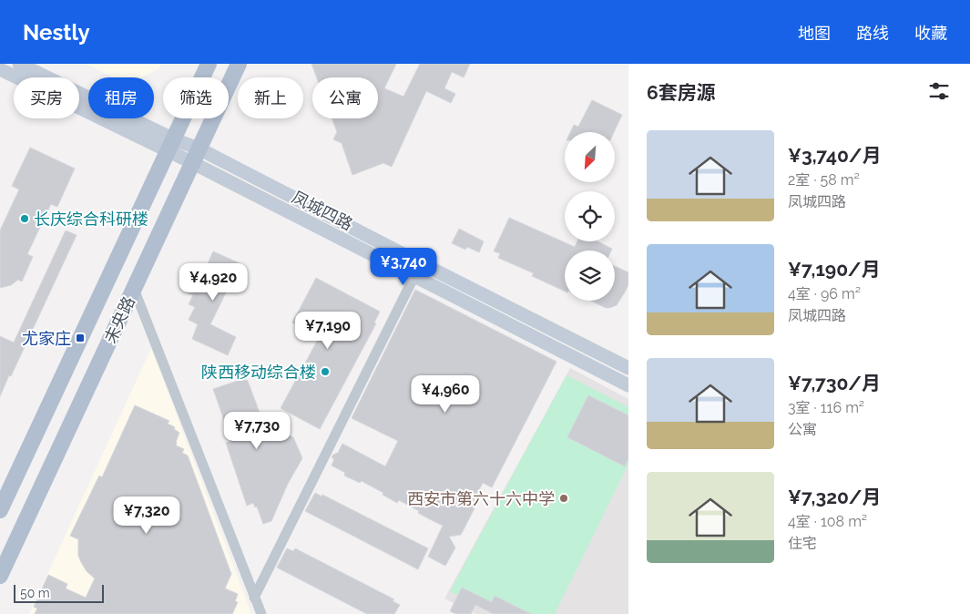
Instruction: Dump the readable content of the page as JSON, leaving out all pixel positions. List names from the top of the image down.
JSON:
{
  "streets": {
    "main road": ["未央路"],
    "street": ["凤城四路"]
  },
  "crossings": [
    ["凤城四路", "未央路"]
  ],
  "places": {
    "other": ["长庆综合科研楼", "陕西移动综合楼", "西安市第六十六中学"],
    "transit": ["尤家庄"]
  },
  "scale_bar": "50 m",
  "north": "bottom left",
  "page": {
    "header": "Nestly",
    "nav": ["地图", "路线", "收藏"],
    "heading": "6套房源",
    "chip": [
      "买房",
      "租房",
      "筛选",
      "新上",
      "公寓"
    ],
    "list": [
      {
        "name": "¥3,740/月",
        "note": "2室 · 58 m² · 凤城四路"
      },
      {
        "name": "¥7,190/月",
        "note": "4室 · 96 m² · 凤城四路"
      },
      {
        "name": "¥7,730/月",
        "note": "3室 · 116 m² · 公寓"
      },
      {
        "name": "¥7,320/月",
        "note": "4室 · 108 m² · 住宅"
      }
    ],
    "price": [
      "¥3,740",
      "¥4,920",
      "¥7,190",
      "¥4,960",
      "¥7,730",
      "¥7,320"
    ],
    "scale": "50 m"
  }
}
